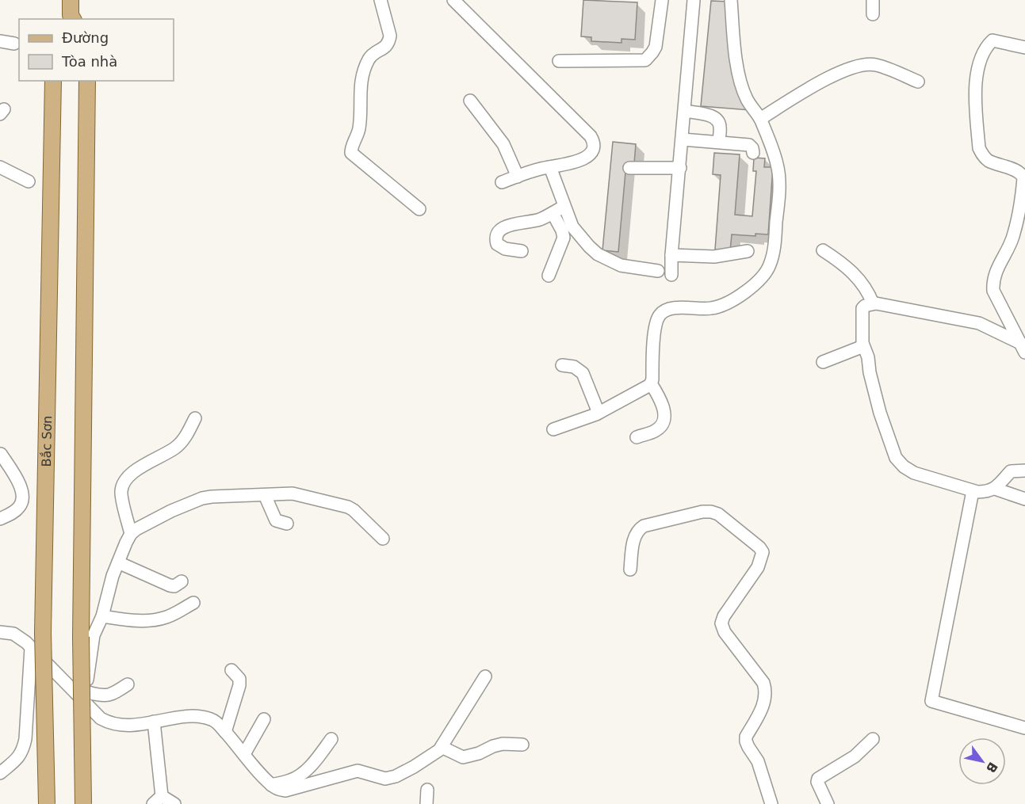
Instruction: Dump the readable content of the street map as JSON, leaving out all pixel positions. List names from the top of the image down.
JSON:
{
  "streets": {
    "main road": ["Bắc Sơn"]
  },
  "legend": ["Đường", "Tòa nhà"],
  "north": "bottom right"
}
